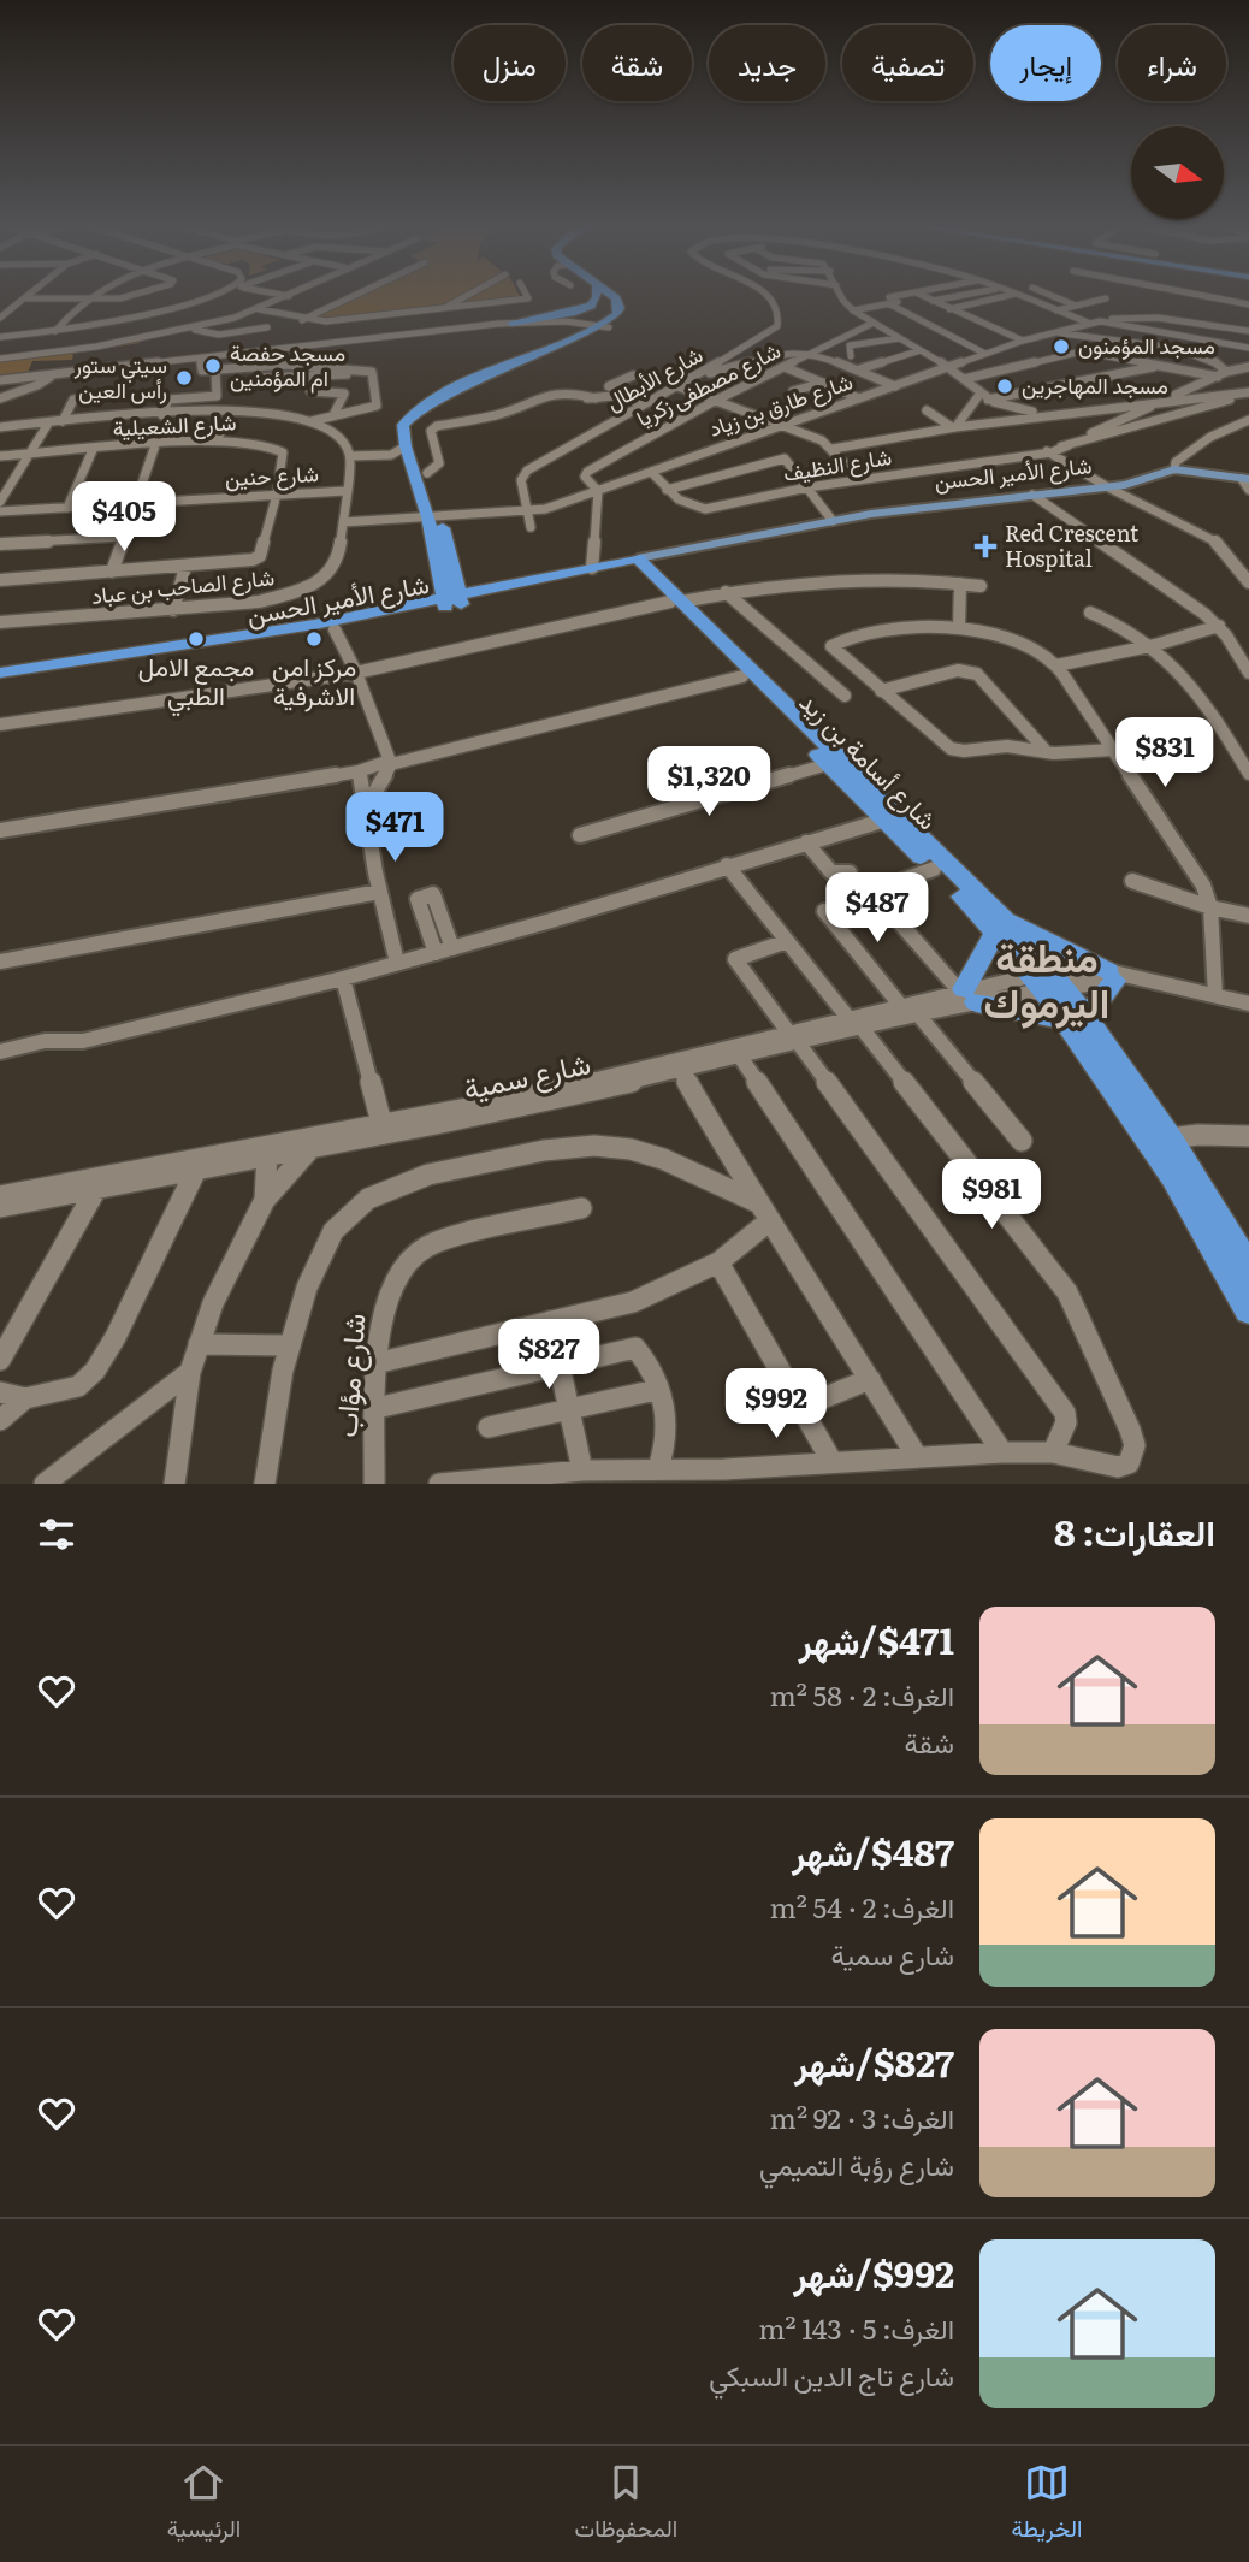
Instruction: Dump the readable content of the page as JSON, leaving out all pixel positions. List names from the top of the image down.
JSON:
{
  "streets": {
    "highway": ["شارع الأمير الحسن", "شارع أسامة بن زيد"],
    "street": [
      "شارع الأبطال",
      "شارع مصطفى زكريا",
      "شارع طارق بن زياد",
      "شارع الشعيلية",
      "شارع النظيف",
      "شارع حنين",
      "شارع الصاحب بن عباد",
      "شارع سمية",
      "شارع مؤاب"
    ]
  },
  "crossings": [
    ["شارع الأبطال", "شارع طارق بن زياد"],
    ["شارع مصطفى زكريا", "شارع طارق بن زياد"],
    ["شارع طارق بن زياد", "شارع النظيف"],
    ["شارع طارق بن زياد", "شارع الصاحب بن عباد"],
    ["شارع الشعيلية", "شارع حنين"],
    ["شارع الأمير الحسن", "شارع أسامة بن زيد"],
    ["شارع حنين", "شارع الصاحب بن عباد"],
    ["شارع أسامة بن زيد", "شارع سمية"]
  ],
  "districts": ["منطقة اليرموك"],
  "places": {
    "other": [
      "مسجد المؤمنون",
      "مسجد حفصة ام المؤمنين",
      "سيتي ستور رأس العين",
      "مسجد المهاجرين",
      "مجمع الامل الطبي",
      "مركز امن الاشرفية"
    ],
    "health": ["Red Crescent Hospital"]
  },
  "north": "right",
  "page": {
    "chip": [
      "شراء",
      "إيجار",
      "تصفية",
      "جديد",
      "شقة",
      "منزل"
    ],
    "price": [
      "$405",
      "$831",
      "$1,320",
      "$471",
      "$487",
      "$981",
      "$827",
      "$992"
    ],
    "heading": "العقارات: 8",
    "list": [
      {
        "name": "$471/شهر",
        "note": "الغرف: 2 · 58 m² · شقة"
      },
      {
        "name": "$487/شهر",
        "note": "الغرف: 2 · 54 m² · شارع سمية"
      },
      {
        "name": "$827/شهر",
        "note": "الغرف: 3 · 92 m² · شارع رؤبة التميمي"
      },
      {
        "name": "$992/شهر",
        "note": "الغرف: 5 · 143 m² · شارع تاج الدين السبكي"
      }
    ],
    "tabs": ["الخريطة", "المحفوظات", "الرئيسية"]
  }
}
